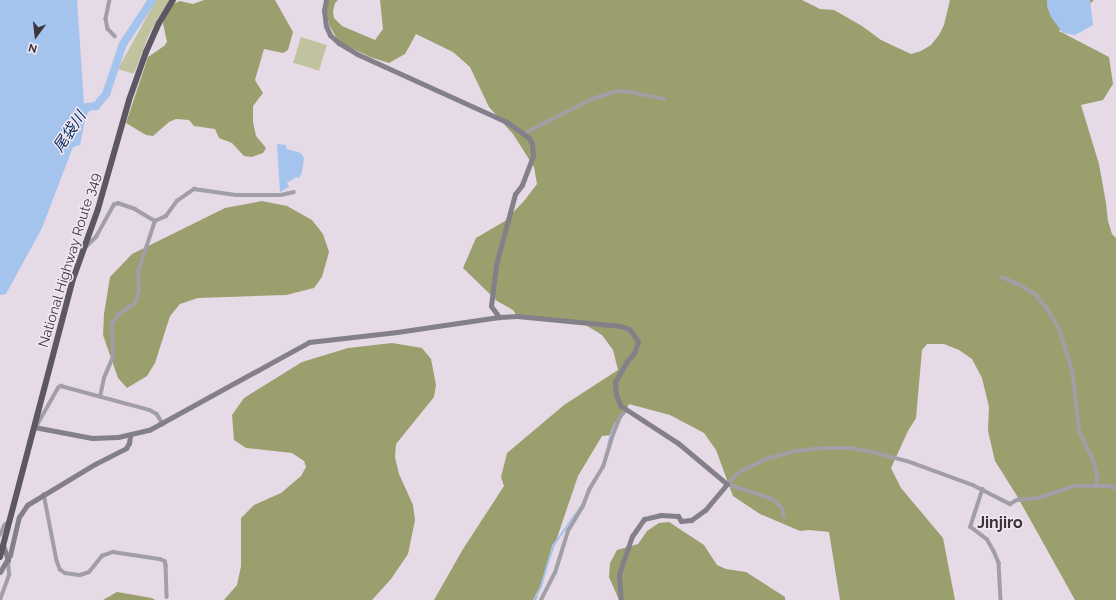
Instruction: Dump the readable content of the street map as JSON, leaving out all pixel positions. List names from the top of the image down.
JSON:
{
  "streets": {
    "highway": ["National Highway Route 349"]
  },
  "districts": ["Jinjiro"],
  "water": ["尾袋川"],
  "north": "bottom"
}
